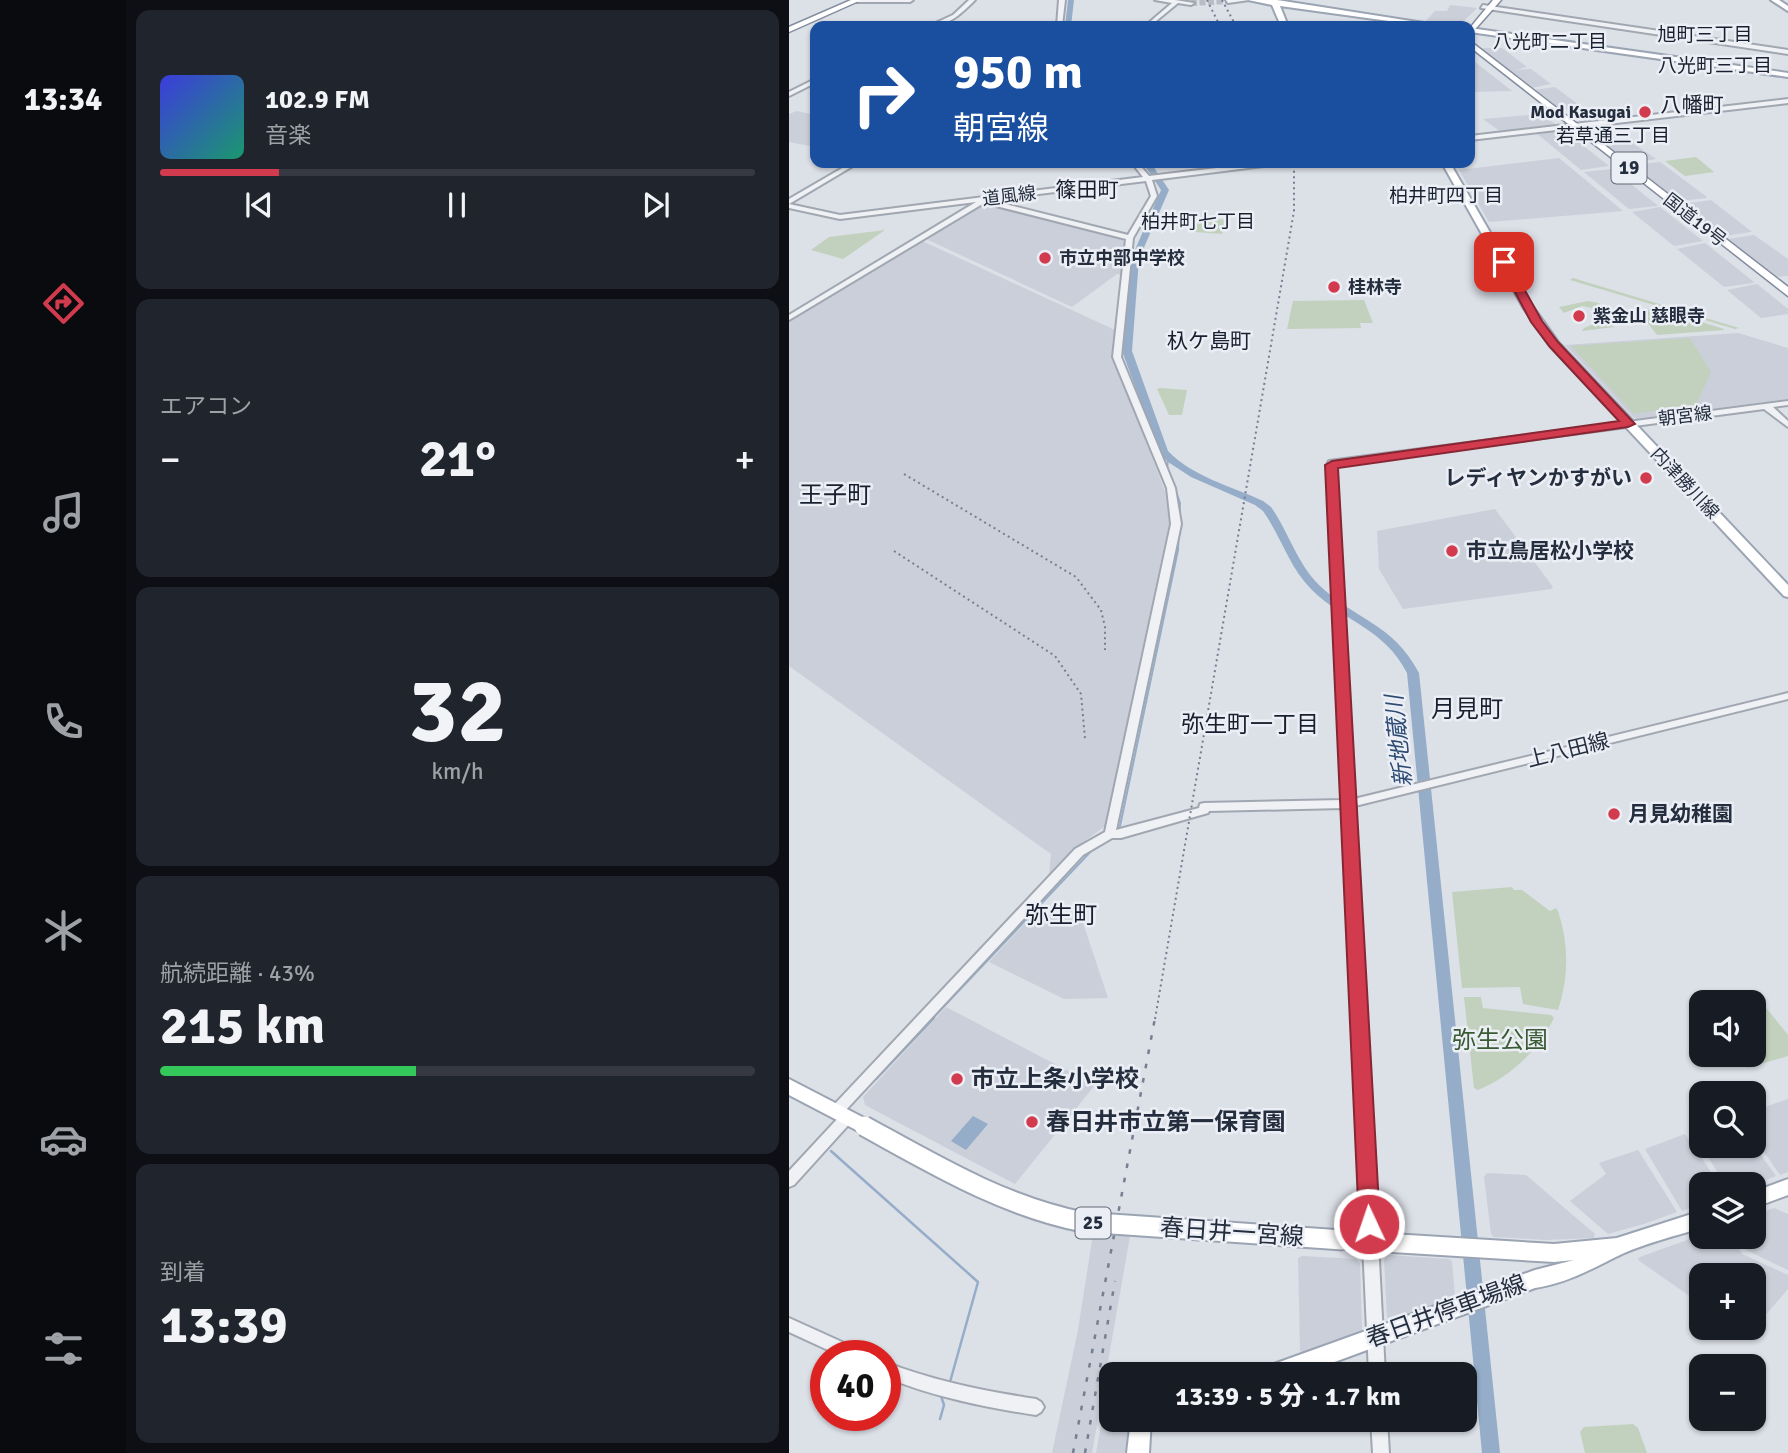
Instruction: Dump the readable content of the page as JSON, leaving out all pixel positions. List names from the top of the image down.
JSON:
{
  "streets": {
    "highway": ["19", "国道19号"],
    "main road": [
      "内津勝川線",
      "25",
      "春日井一宮線",
      "春日井停車場線"
    ],
    "street": ["道風線", "朝宮線", "上八田線"]
  },
  "crossings": [
    ["朝宮線", "内津勝川線"],
    ["朝宮線", "上八田線"],
    ["上八田線", "春日井一宮線"],
    ["春日井一宮線", "春日井停車場線"]
  ],
  "districts": [
    "旭町三丁目",
    "八光町二丁目",
    "八光町三丁目",
    "八幡町",
    "若草通三丁目",
    "篠田町",
    "柏井町四丁目",
    "柏井町七丁目",
    "杁ケ島町",
    "王子町",
    "月見町",
    "弥生町一丁目",
    "弥生町"
  ],
  "water": ["新地蔵川"],
  "parks": ["弥生公園"],
  "places": [
    "Mod Kasugai",
    "市立中部中学校",
    "桂林寺",
    "紫金山 慈眼寺",
    "レディヤンかすがい",
    "市立鳥居松小学校",
    "月見幼稚園",
    "市立上条小学校",
    "春日井市立第一保育園"
  ],
  "page": {
    "tabs": "13:34",
    "turn": ["950 m", "朝宮線"],
    "song": ["102.9 FM", "音楽"],
    "tile": [
      "エアコン",
      ["32", "km/h"],
      ["航続距離 · 43%", "215 km"],
      ["到着", "13:39"]
    ],
    "heat": ["−", "21°", "+"],
    "map_buttons": ["+", "−"],
    "limit": "40",
    "trip": "13:39 · 5 分 · 1.7 km"
  }
}
